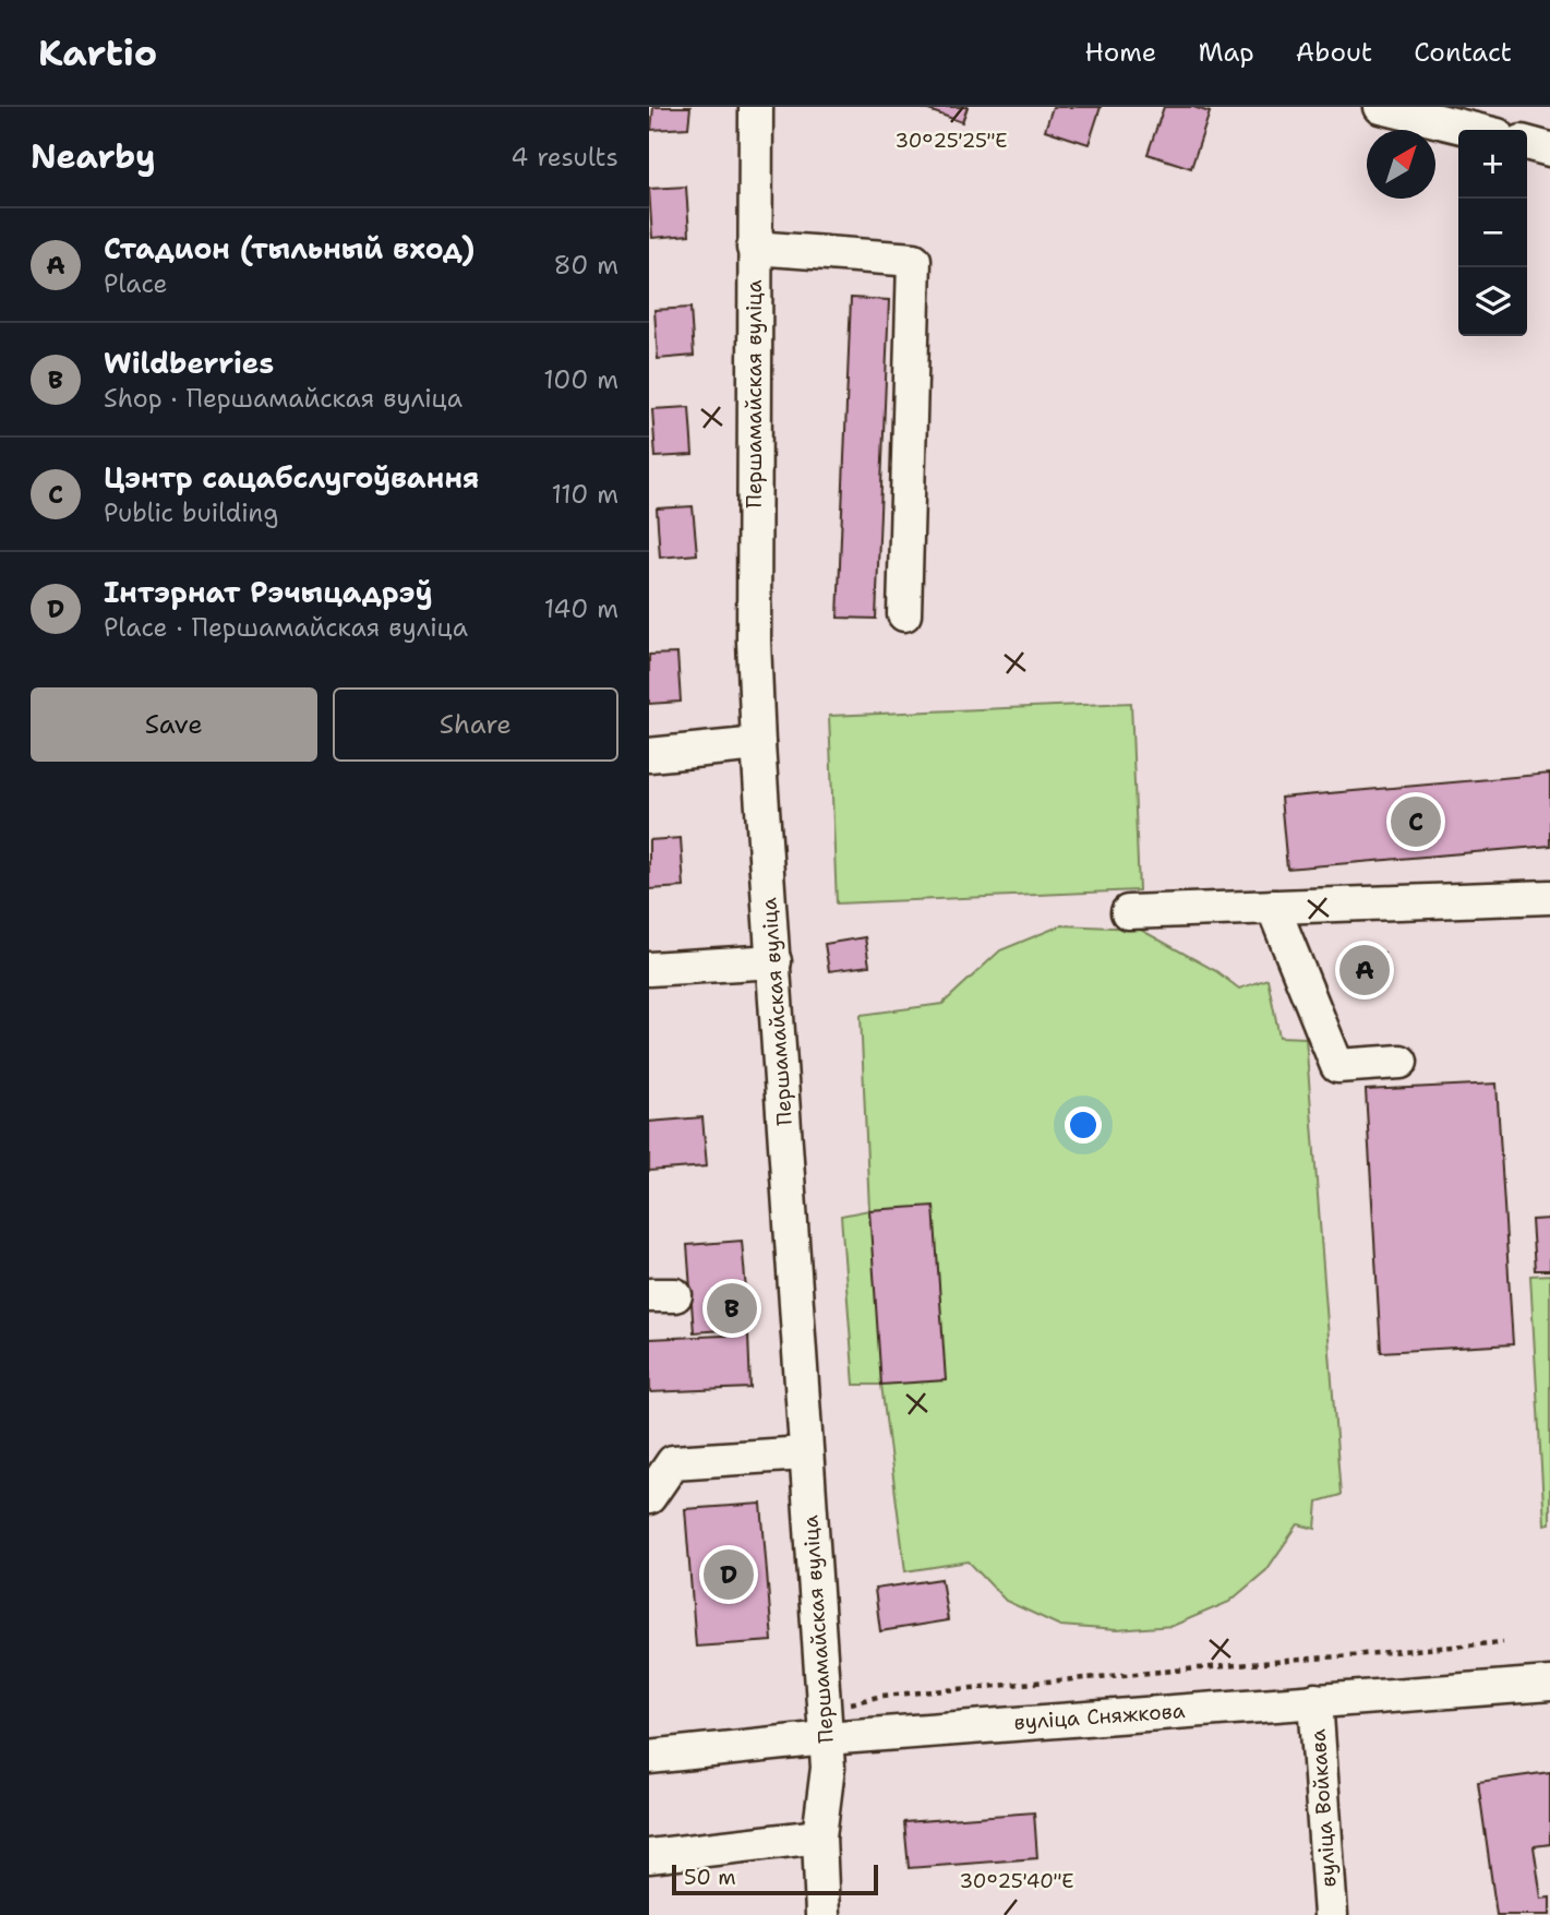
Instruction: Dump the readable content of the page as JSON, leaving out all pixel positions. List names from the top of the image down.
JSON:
{
  "streets": {
    "street": ["Першамайская вуліца", "вуліца Сняжкова", "вуліца Войкава"]
  },
  "crossings": [
    ["Першамайская вуліца", "вуліца Сняжкова"],
    ["вуліца Сняжкова", "вуліца Войкава"]
  ],
  "scale_bar": "50 m",
  "north": "top right",
  "page": {
    "header": "Kartio",
    "nav": [
      "Home",
      "Map",
      "About",
      "Contact"
    ],
    "heading": ["Nearby", "4 results"],
    "map_buttons": ["+", "−"],
    "list": [
      {
        "mark": "A",
        "name": "Стадион (тыльный вход)",
        "note": "Place",
        "value": "80 m"
      },
      {
        "mark": "B",
        "name": "Wildberries",
        "note": "Shop · Першамайская вуліца",
        "value": "100 m"
      },
      {
        "mark": "C",
        "name": "Цэнтр сацабслугоўвання",
        "note": "Public building",
        "value": "110 m"
      },
      {
        "mark": "D",
        "name": "Інтэрнат Рэчыцадрэў",
        "note": "Place · Першамайская вуліца",
        "value": "140 m"
      }
    ],
    "buttons": ["Save", "Share"],
    "pins": [
      "C",
      "A",
      "B",
      "D"
    ],
    "scale": "50 m"
  },
  "coordinates": ["30°25'25\"E", "30°25'40\"E"]
}
